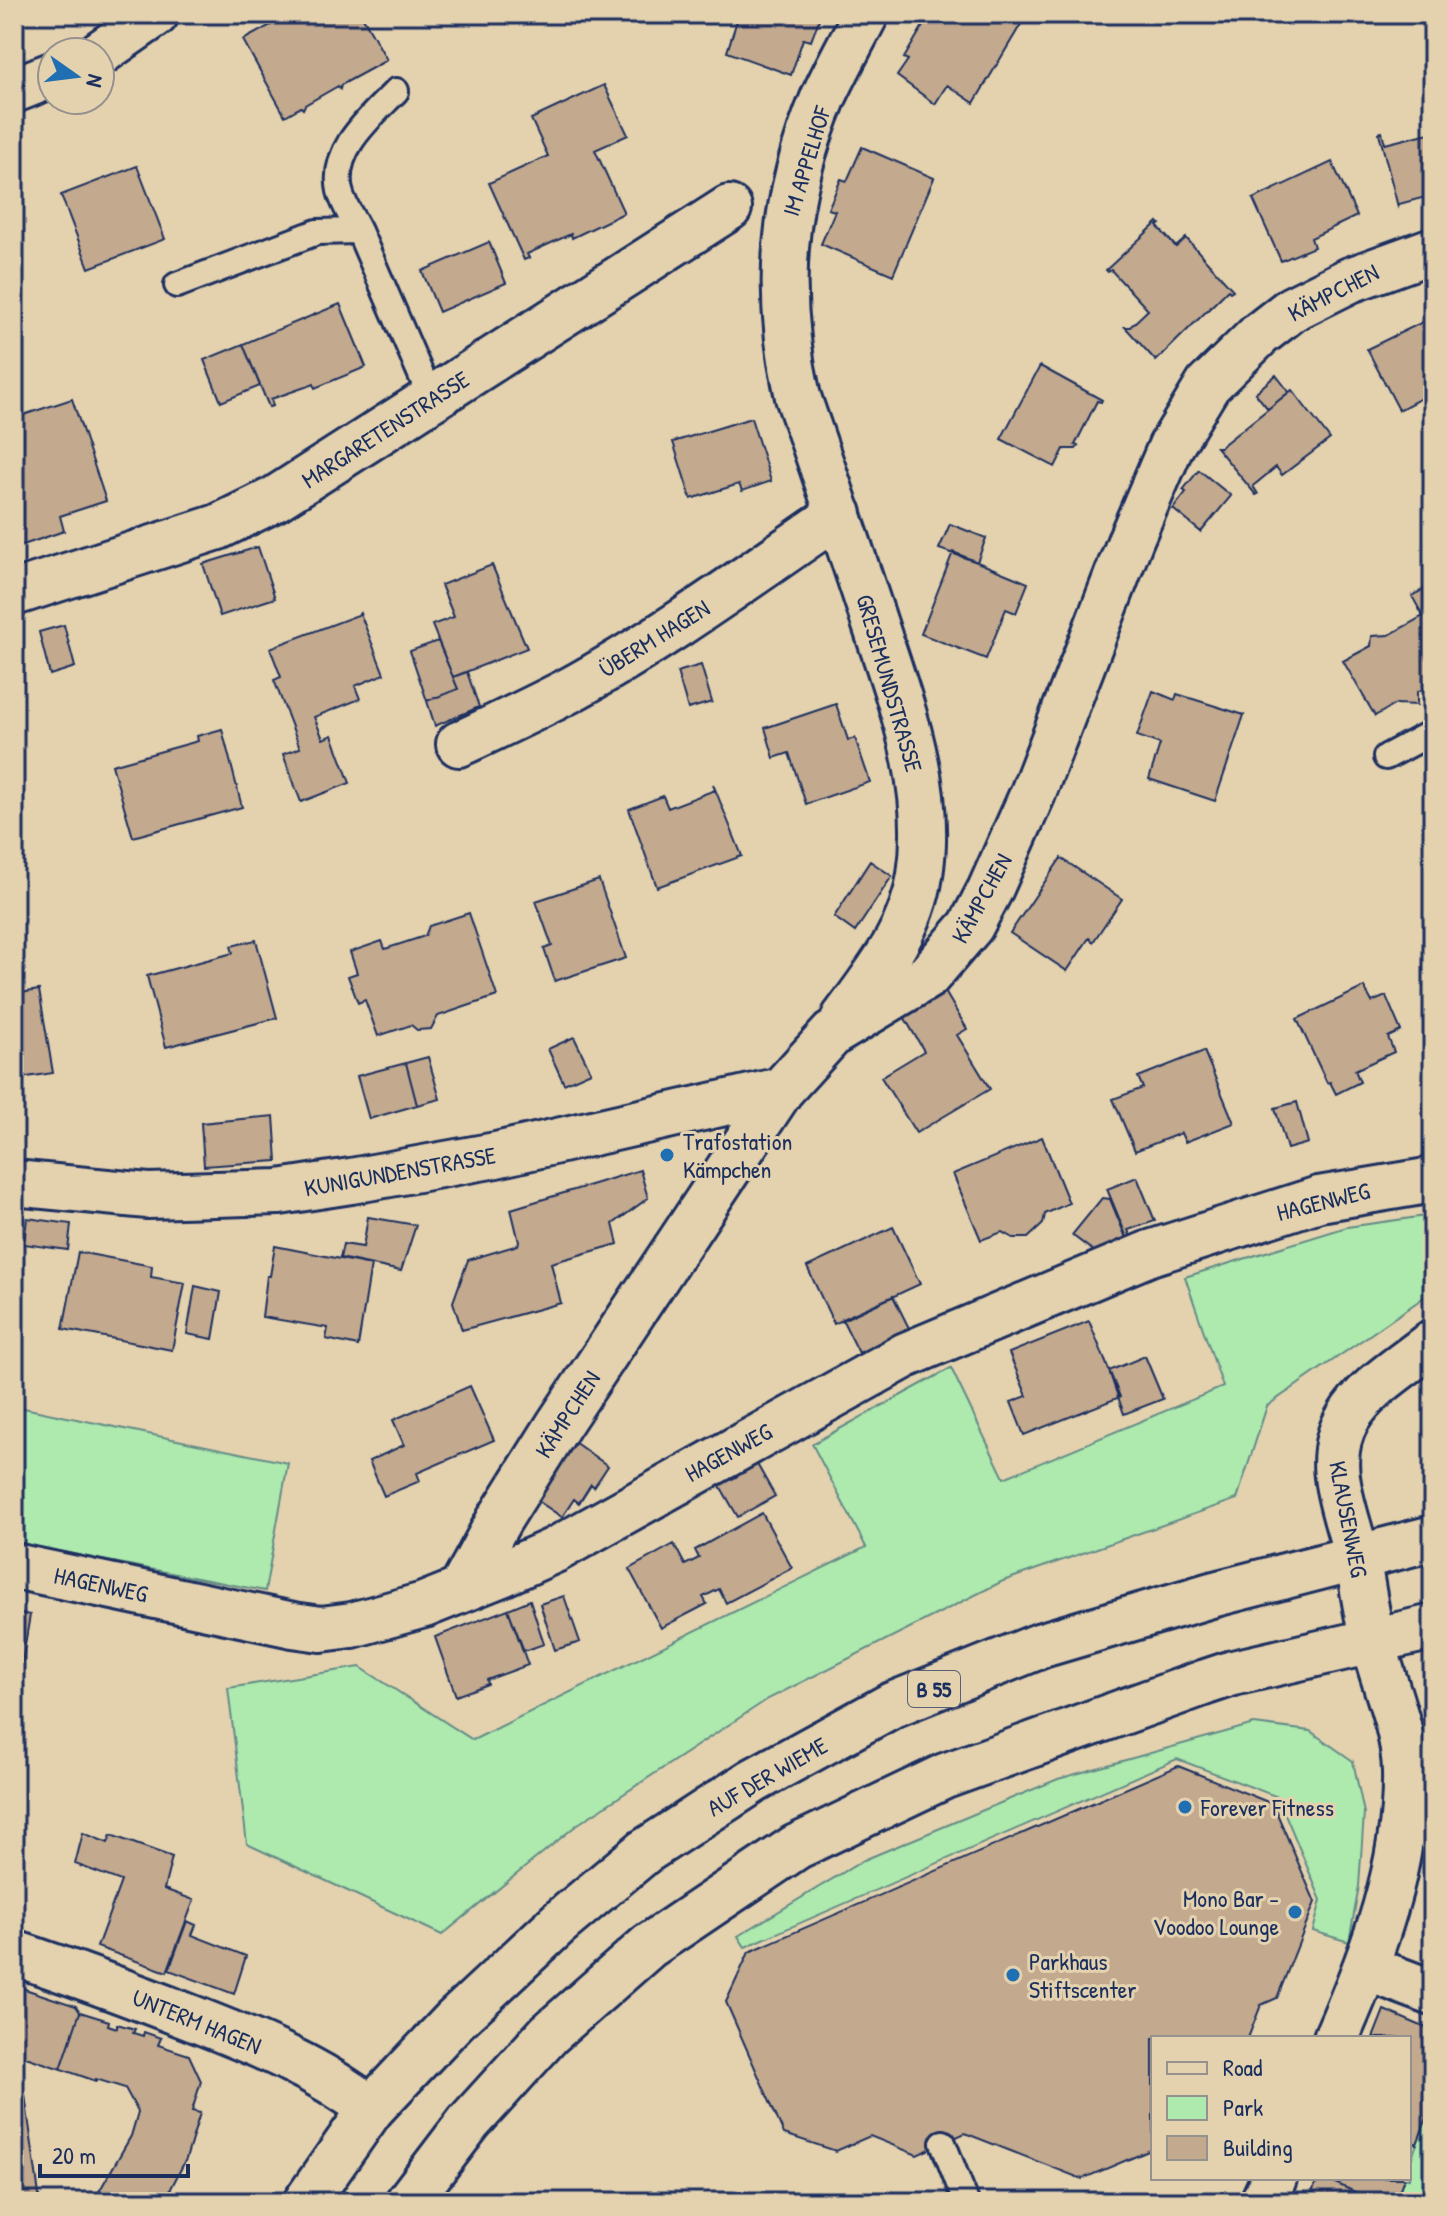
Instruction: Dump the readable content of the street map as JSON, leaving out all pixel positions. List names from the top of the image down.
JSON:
{
  "streets": {
    "street": [
      "IM APPELHOF",
      "KÄMPCHEN",
      "MARGARETENSTRASSE",
      "ÜBERM HAGEN",
      "GRESEMUNDSTRASSE",
      "KUNIGUNDENSTRASSE",
      "HAGENWEG",
      "KLAUSENWEG",
      "B 55",
      "AUF DER WIEME",
      "UNTERM HAGEN"
    ]
  },
  "crossings": [
    ["IM APPELHOF", "GRESEMUNDSTRASSE"],
    ["KÄMPCHEN", "GRESEMUNDSTRASSE"],
    ["KÄMPCHEN", "KUNIGUNDENSTRASSE"],
    ["KÄMPCHEN", "HAGENWEG"],
    ["ÜBERM HAGEN", "GRESEMUNDSTRASSE"],
    ["KLAUSENWEG", "B 55"],
    ["KLAUSENWEG", "AUF DER WIEME"],
    ["B 55", "AUF DER WIEME"],
    ["AUF DER WIEME", "UNTERM HAGEN"]
  ],
  "places": [
    "Trafostation Kämpchen",
    "Forever Fitness",
    "Mono Bar - Voodoo Lounge",
    "Parkhaus Stiftscenter"
  ],
  "legend": ["Road", "Park", "Building"],
  "scale_bar": "20 m",
  "north": "right"
}
